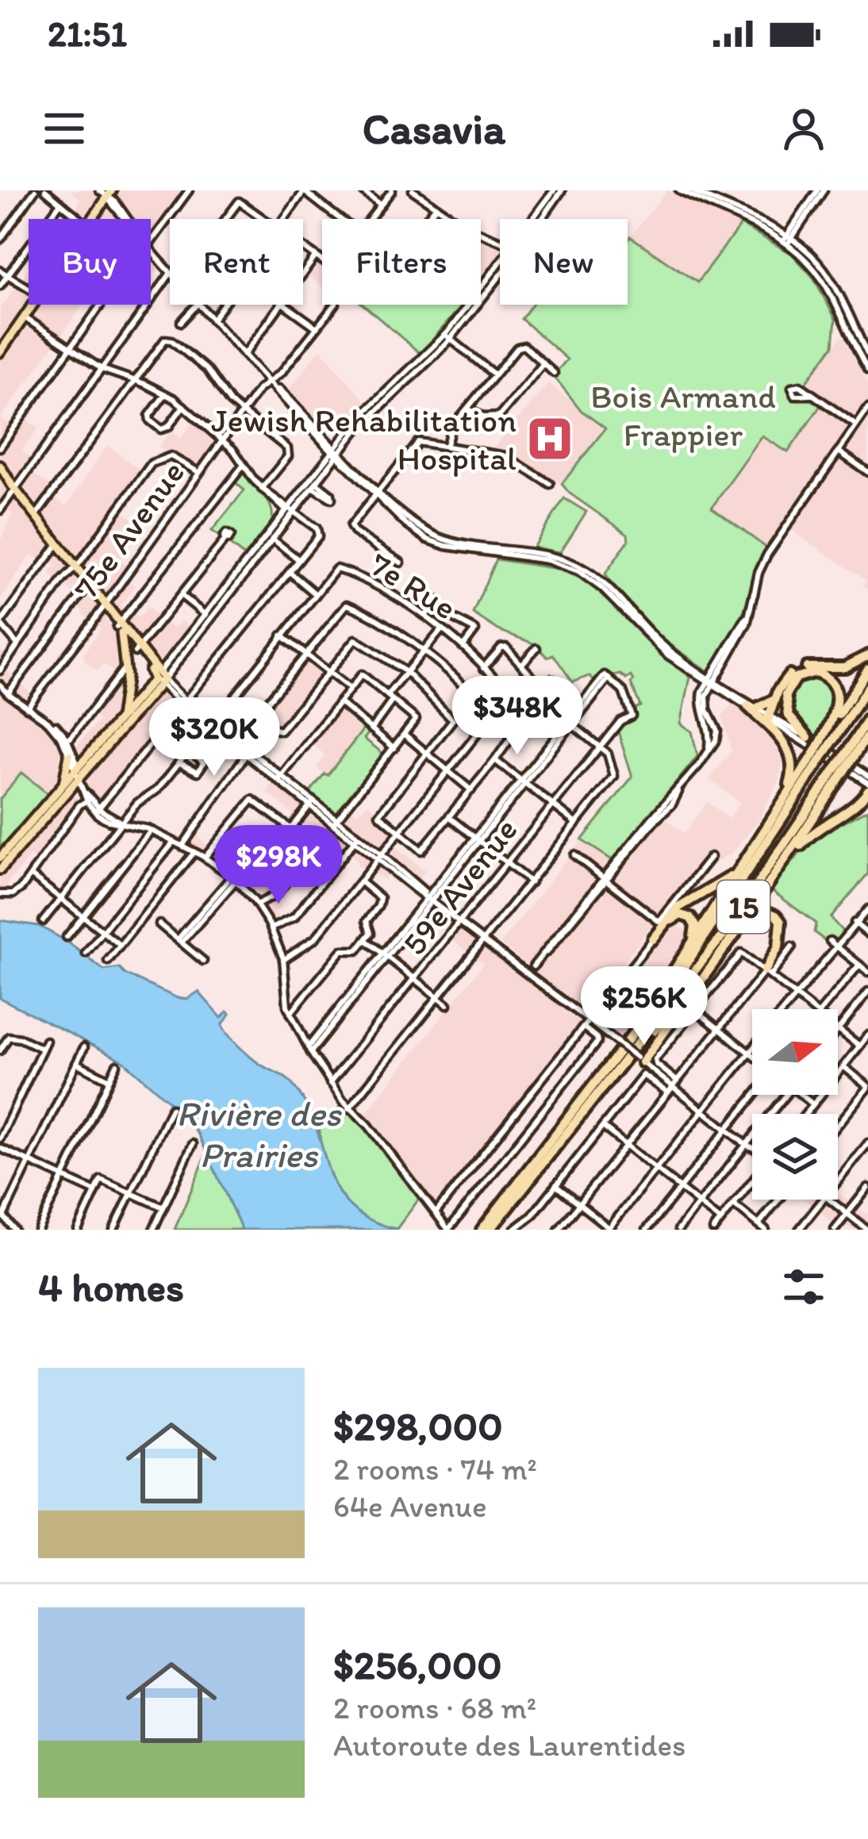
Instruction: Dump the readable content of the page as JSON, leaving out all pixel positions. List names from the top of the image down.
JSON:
{
  "streets": {
    "highway": ["15"],
    "street": ["75e Avenue", "7e Rue", "59e Avenue"]
  },
  "water": ["Rivière des Prairies"],
  "parks": ["Bois Armand Frappier"],
  "places": {
    "hospital": ["Jewish Rehabilitation Hospital"]
  },
  "north": "right",
  "page": {
    "status": "21:51",
    "header": "Casavia",
    "chip": [
      "Buy",
      "Rent",
      "Filters",
      "New"
    ],
    "price": [
      "$348K",
      "$320K",
      "$298K",
      "$256K"
    ],
    "heading": "4 homes",
    "list": [
      {
        "name": "$298,000",
        "note": "2 rooms · 74 m² · 64e Avenue"
      },
      {
        "name": "$256,000",
        "note": "2 rooms · 68 m² · Autoroute des Laurentides"
      }
    ]
  }
}
